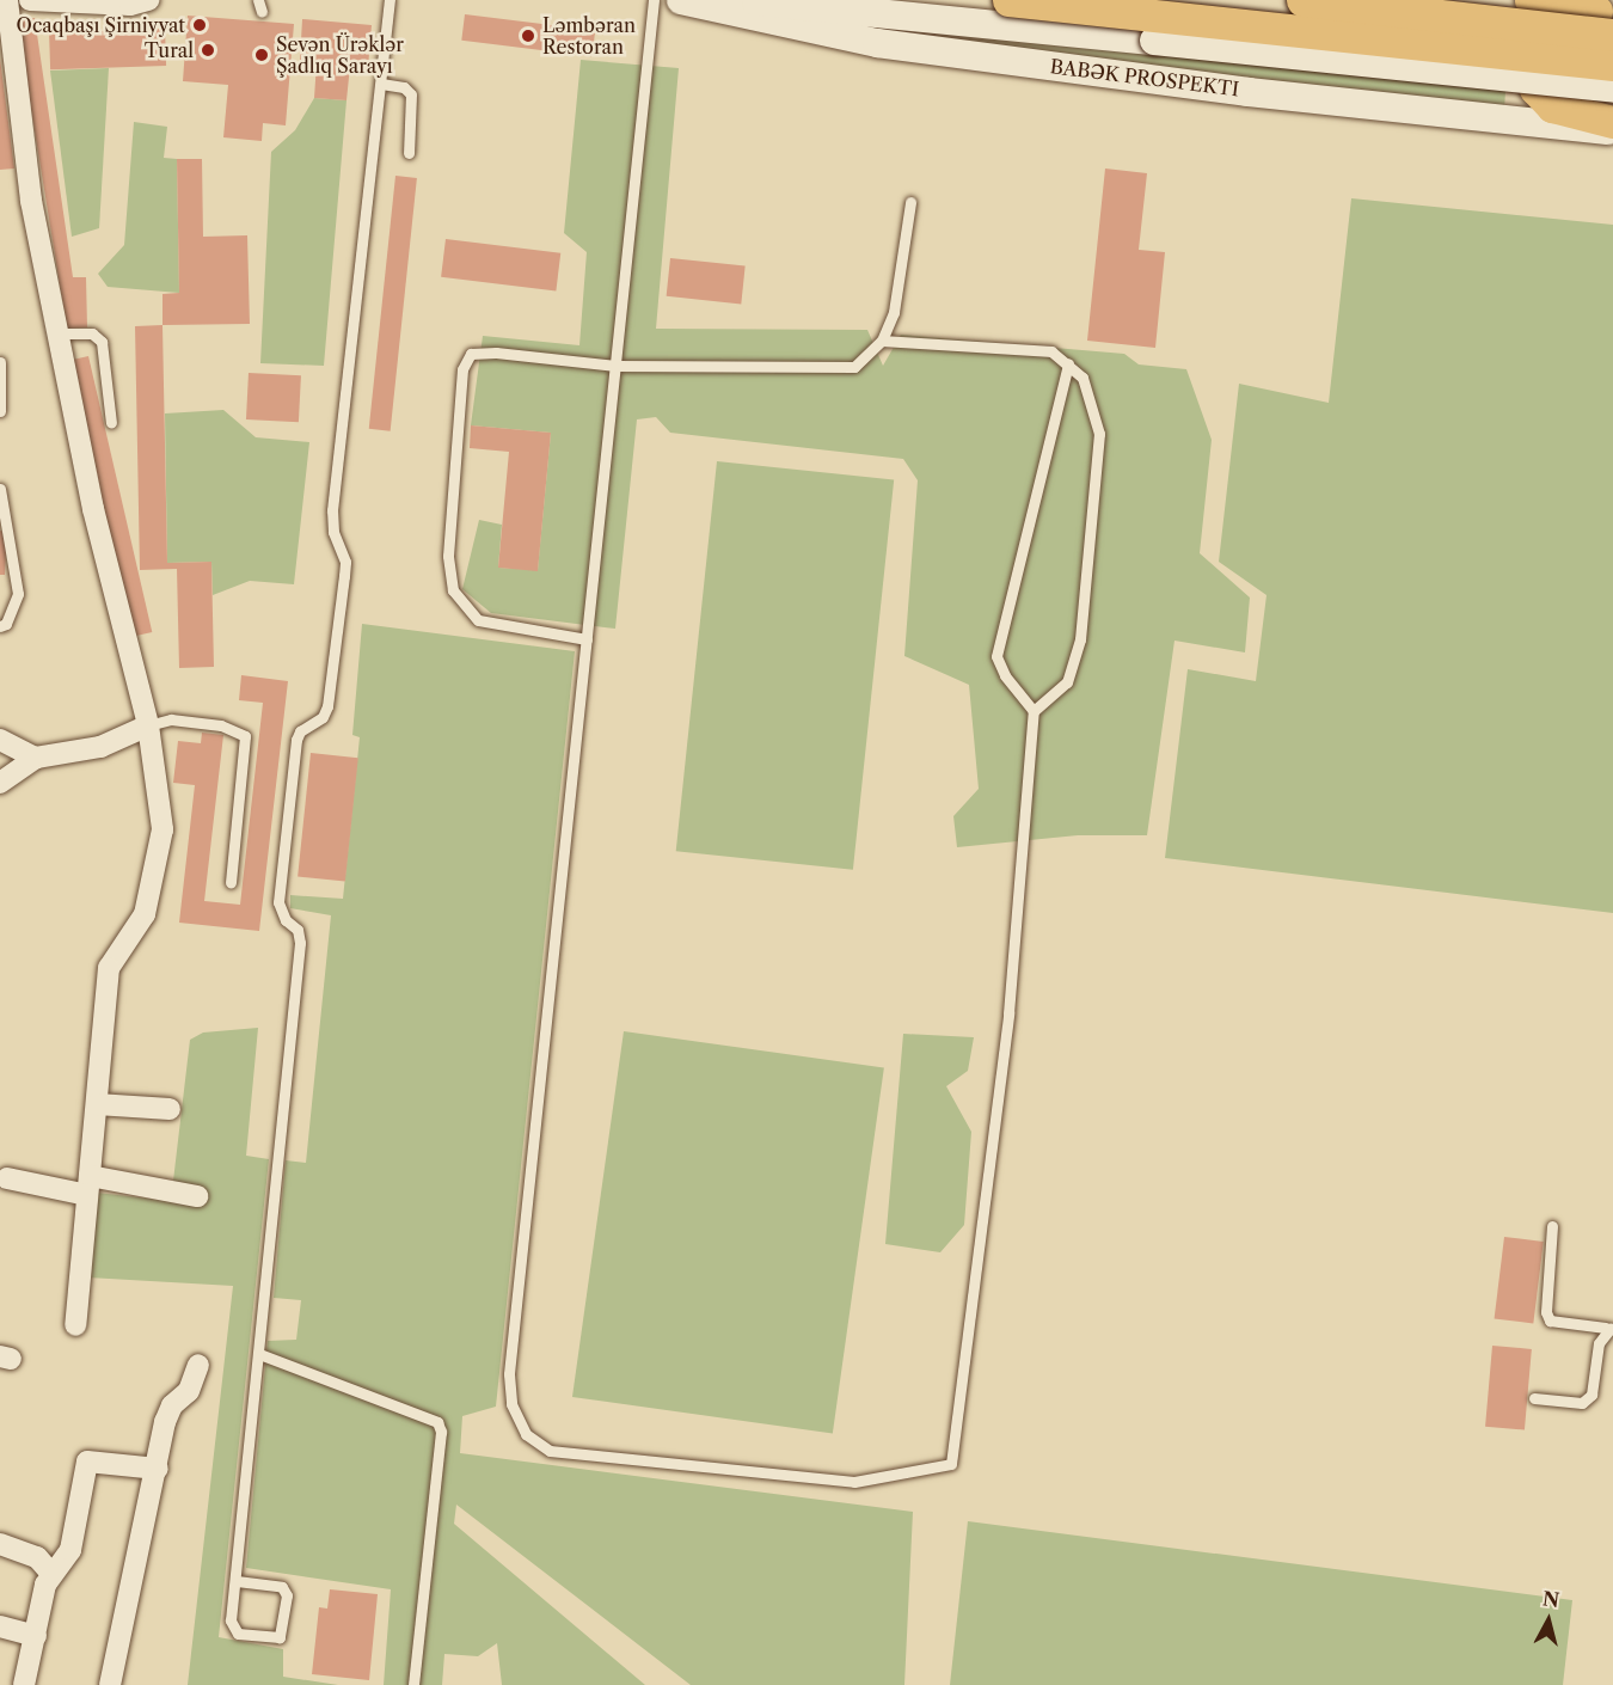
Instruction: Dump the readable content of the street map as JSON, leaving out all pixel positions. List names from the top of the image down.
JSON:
{
  "streets": {
    "main road": ["BABƏK PROSPEKTI"]
  },
  "places": [
    "Ocaqbaşı Şirniyyat",
    "Ləmbəran Restoran",
    "Tural",
    "Sevən Ürəklər Şadlıq Sarayı"
  ],
  "north": "top"
}
